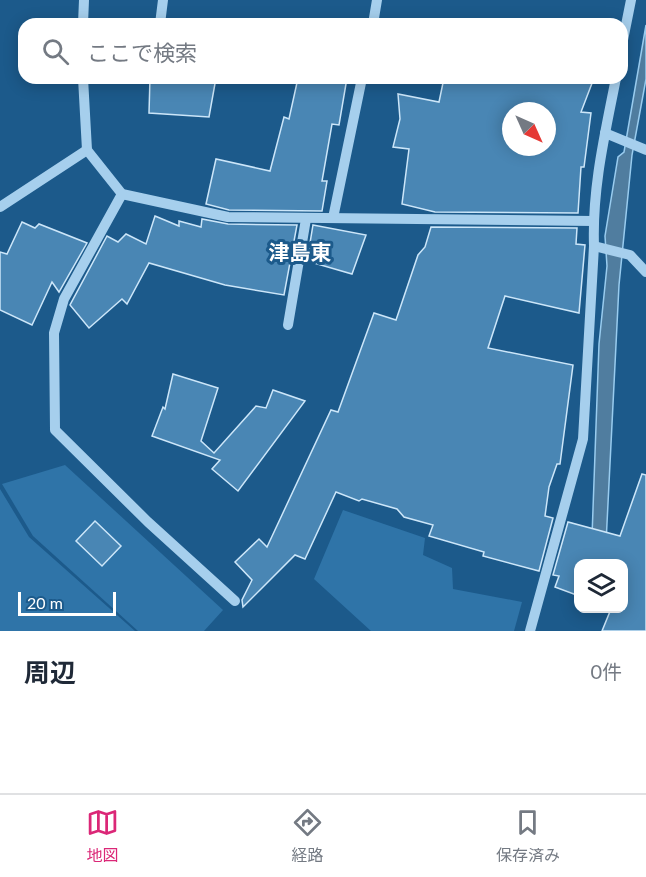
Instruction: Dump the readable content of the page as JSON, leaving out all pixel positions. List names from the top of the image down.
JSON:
{
  "districts": ["津島東"],
  "scale_bar": "20 m",
  "north": "bottom right",
  "page": {
    "search": "ここで検索",
    "scale": "20 m",
    "heading": ["周辺", "0件"],
    "nav": ["地図", "経路", "保存済み"]
  }
}
